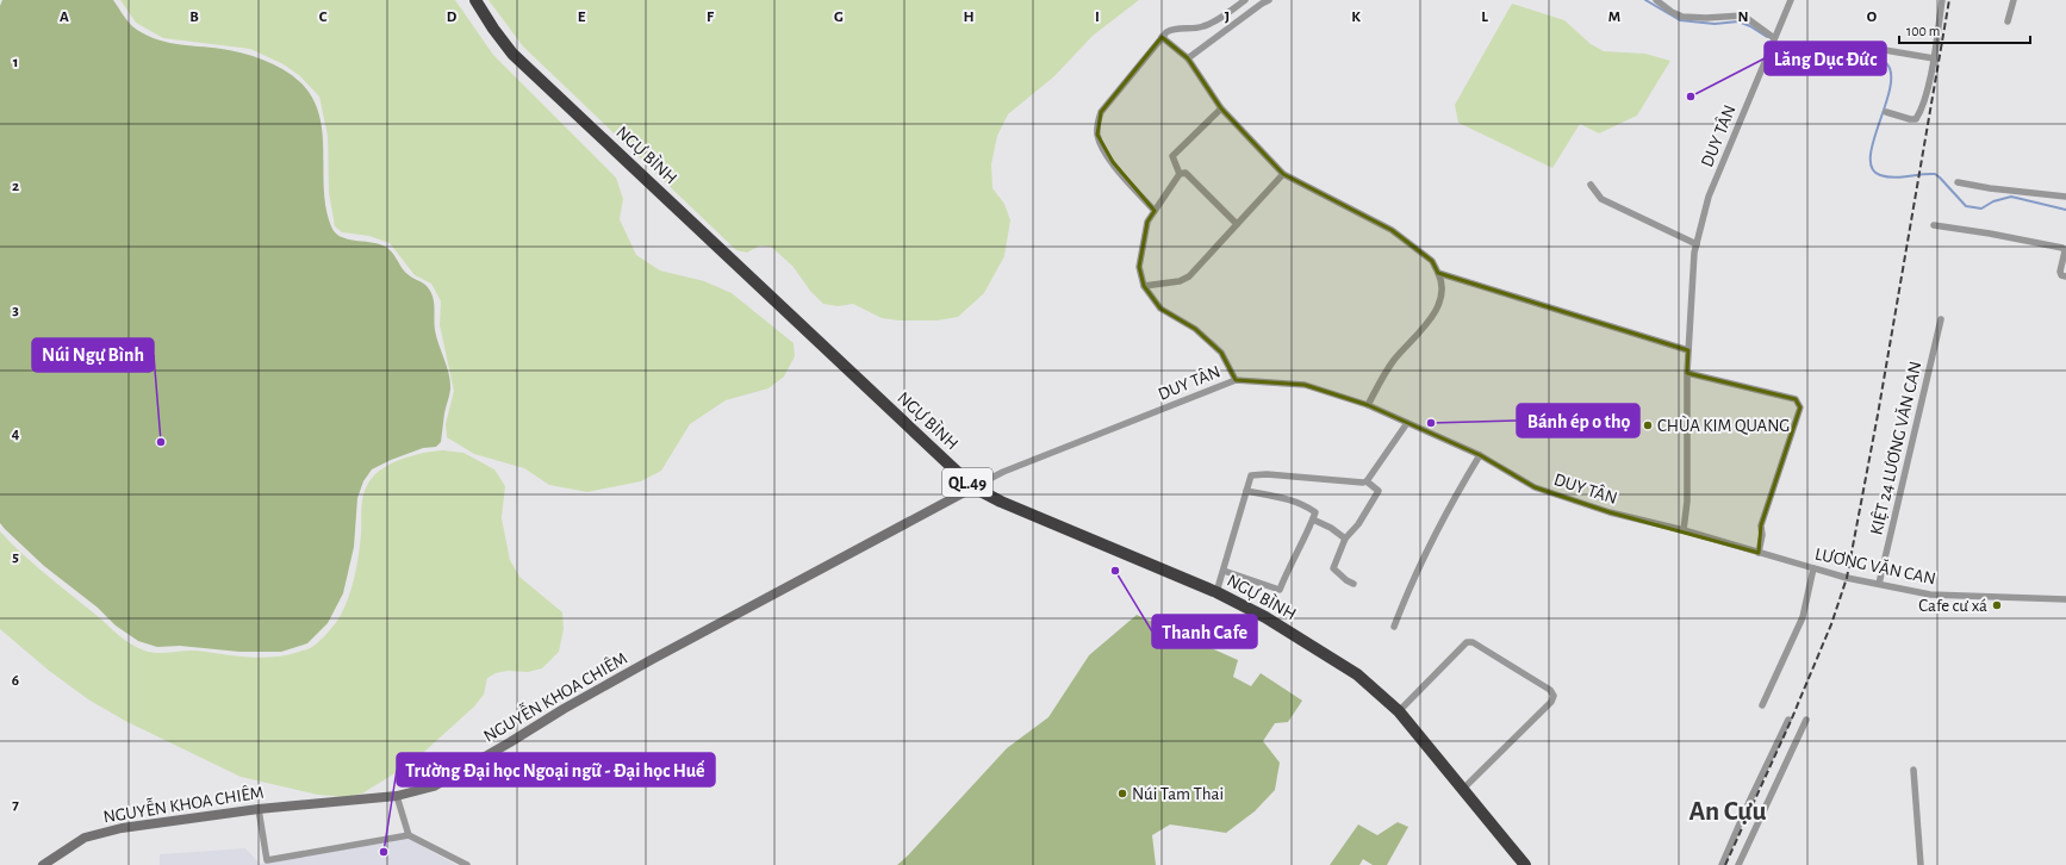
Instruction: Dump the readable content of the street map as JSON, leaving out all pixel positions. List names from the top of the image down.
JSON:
{
  "streets": {
    "highway": ["NGỰ BÌNH", "QL.49"],
    "street": [
      "DUY TÂN",
      "KIỆT 24 LƯƠNG VĂN CAN",
      "LƯƠNG VĂN CAN",
      "NGUYỄN KHOA CHIÊM"
    ]
  },
  "crossings": [
    ["DUY TÂN", "NGỰ BÌNH"],
    ["DUY TÂN", "LƯƠNG VĂN CAN"],
    ["DUY TÂN", "NGUYỄN KHOA CHIÊM"],
    ["NGỰ BÌNH", "NGUYỄN KHOA CHIÊM"],
    ["KIỆT 24 LƯƠNG VĂN CAN", "LƯƠNG VĂN CAN"]
  ],
  "districts": ["An Cựu"],
  "places": [
    "Lăng Dục Đức",
    "Bánh ép o thọ",
    "CHÙA KIM QUANG",
    "Núi Ngự Bình",
    "Thanh Cafe",
    "Cafe cư xá",
    "Núi Tam Thai",
    "Trường Đại học Ngoại ngữ - Đại học Huế"
  ],
  "scale_bar": "100 m",
  "grid": {
    "columns": [
      "A",
      "B",
      "C",
      "D",
      "E",
      "F",
      "G",
      "H",
      "I",
      "J",
      "K",
      "L",
      "M",
      "N",
      "O"
    ],
    "rows": [
      "1",
      "2",
      "3",
      "4",
      "5",
      "6",
      "7"
    ]
  }
}
